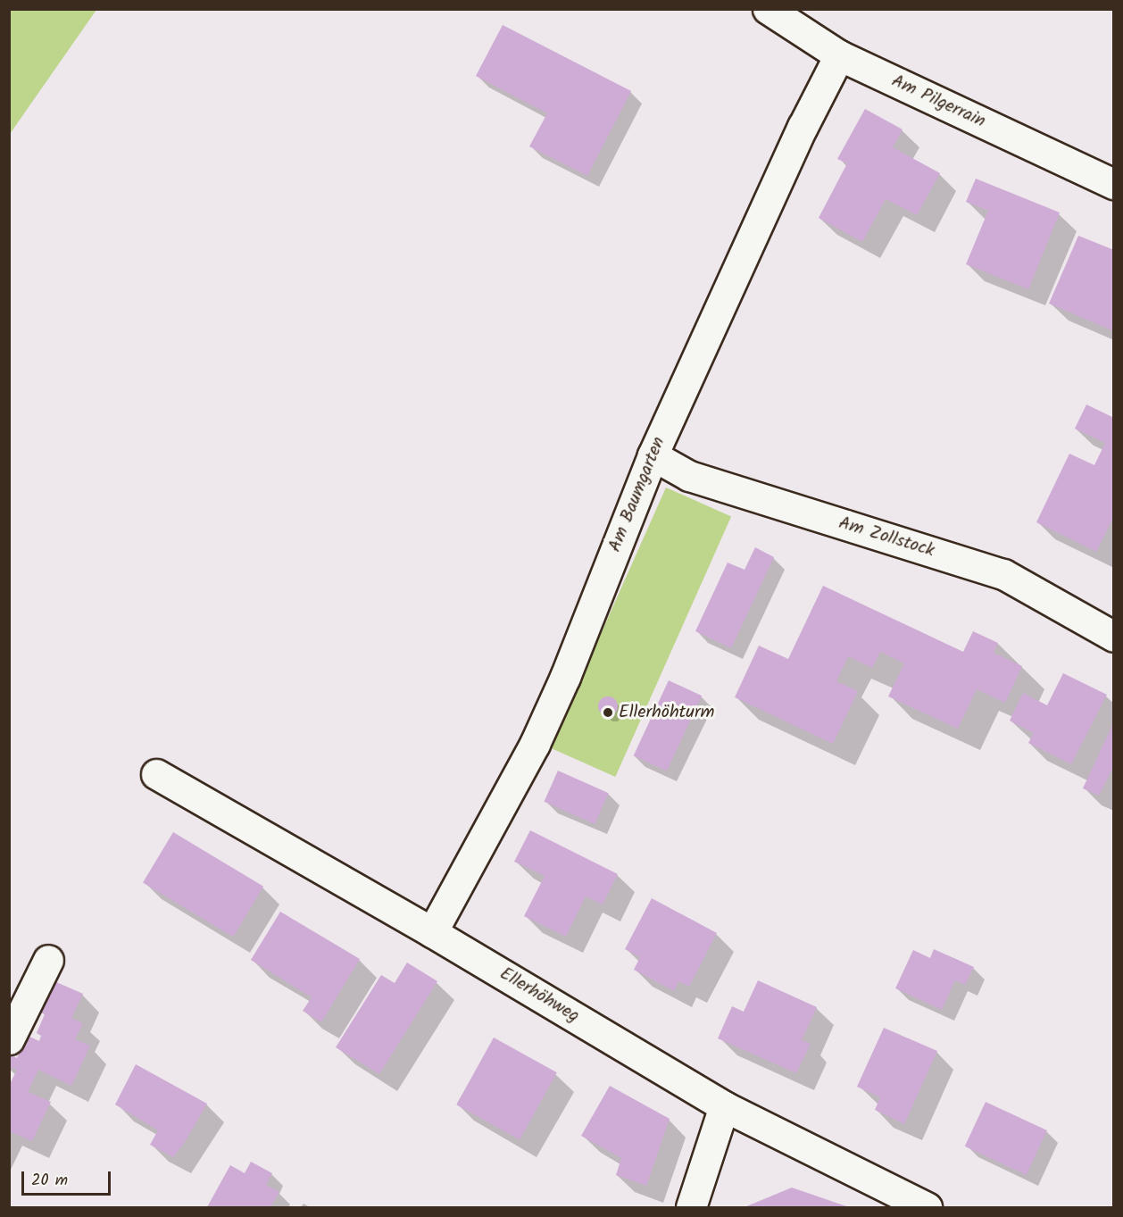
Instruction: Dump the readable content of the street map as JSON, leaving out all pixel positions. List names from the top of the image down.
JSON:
{
  "streets": {
    "street": [
      "Am Pilgerrain",
      "Am Baumgarten",
      "Am Zollstock",
      "Ellerhöhweg"
    ]
  },
  "crossings": [
    ["Am Pilgerrain", "Am Baumgarten"],
    ["Am Baumgarten", "Am Zollstock"],
    ["Am Baumgarten", "Ellerhöhweg"]
  ],
  "places": ["Ellerhöhturm"],
  "scale_bar": "20 m"
}
